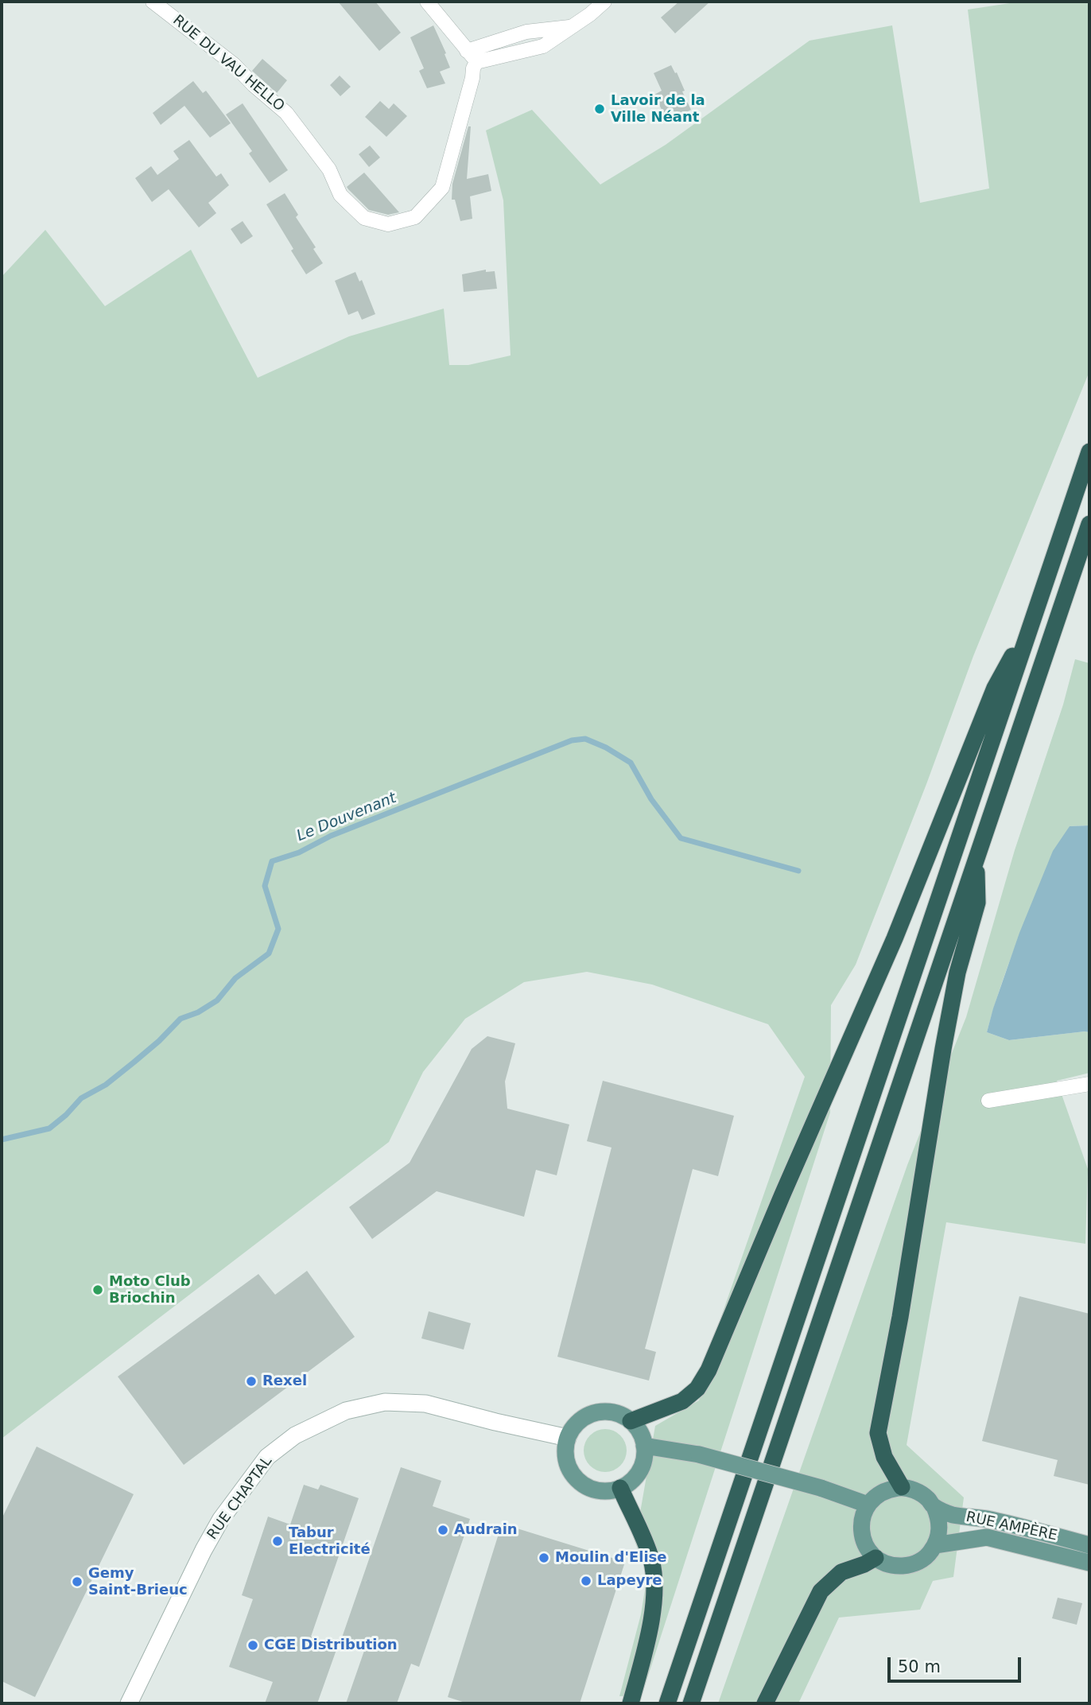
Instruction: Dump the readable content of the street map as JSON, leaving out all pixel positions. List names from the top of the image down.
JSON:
{
  "streets": {
    "main road": ["RUE CHAPTAL", "RUE AMPÈRE"],
    "street": ["RUE DU VAU HELLO"]
  },
  "water": ["Le Douvenant"],
  "places": [
    "Lavoir de la Ville Néant",
    "Moto Club Briochin",
    "Rexel",
    "Audrain",
    "Tabur Electricité",
    "Moulin d'Elise",
    "Lapeyre",
    "Gemy Saint-Brieuc",
    "CGE Distribution"
  ],
  "scale_bar": "50 m"
}
